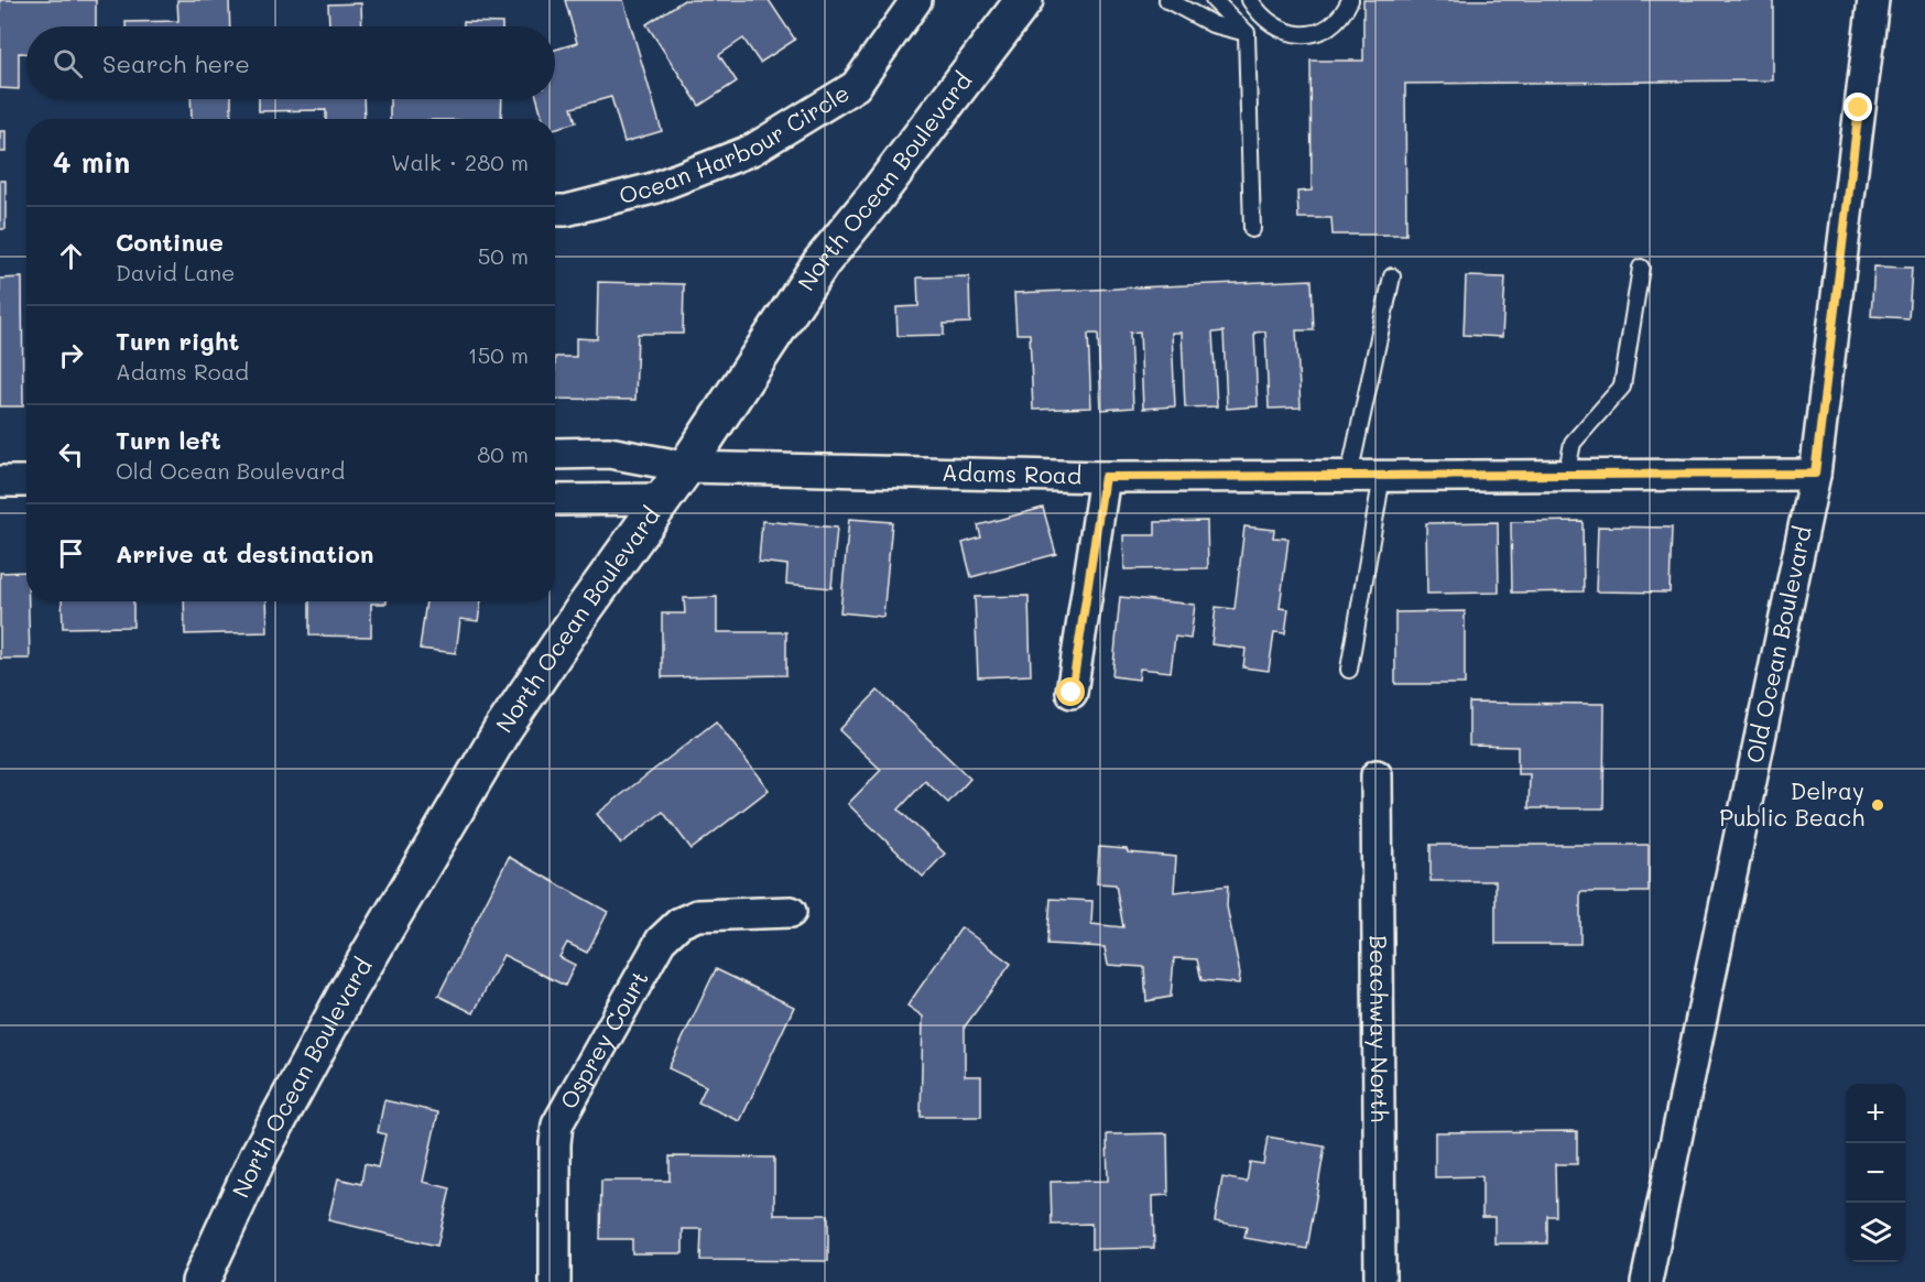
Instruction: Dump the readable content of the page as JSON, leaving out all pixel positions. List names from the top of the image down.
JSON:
{
  "streets": {
    "main road": ["North Ocean Boulevard"],
    "street": [
      "Ocean Harbour Circle",
      "Adams Road",
      "Old Ocean Boulevard",
      "Beachway North",
      "Osprey Court"
    ]
  },
  "crossings": [
    ["North Ocean Boulevard", "Adams Road"],
    ["Adams Road", "Old Ocean Boulevard"]
  ],
  "places": ["Delray Public Beach"],
  "page": {
    "search": "Search here",
    "heading": ["4 min", "Walk · 280 m"],
    "list": [
      ["Continue", "David Lane", "50 m"],
      ["Turn right", "Adams Road", "150 m"],
      ["Turn left", "Old Ocean Boulevard", "80 m"],
      "Arrive at destination"
    ],
    "map_buttons": ["+", "−"]
  }
}
